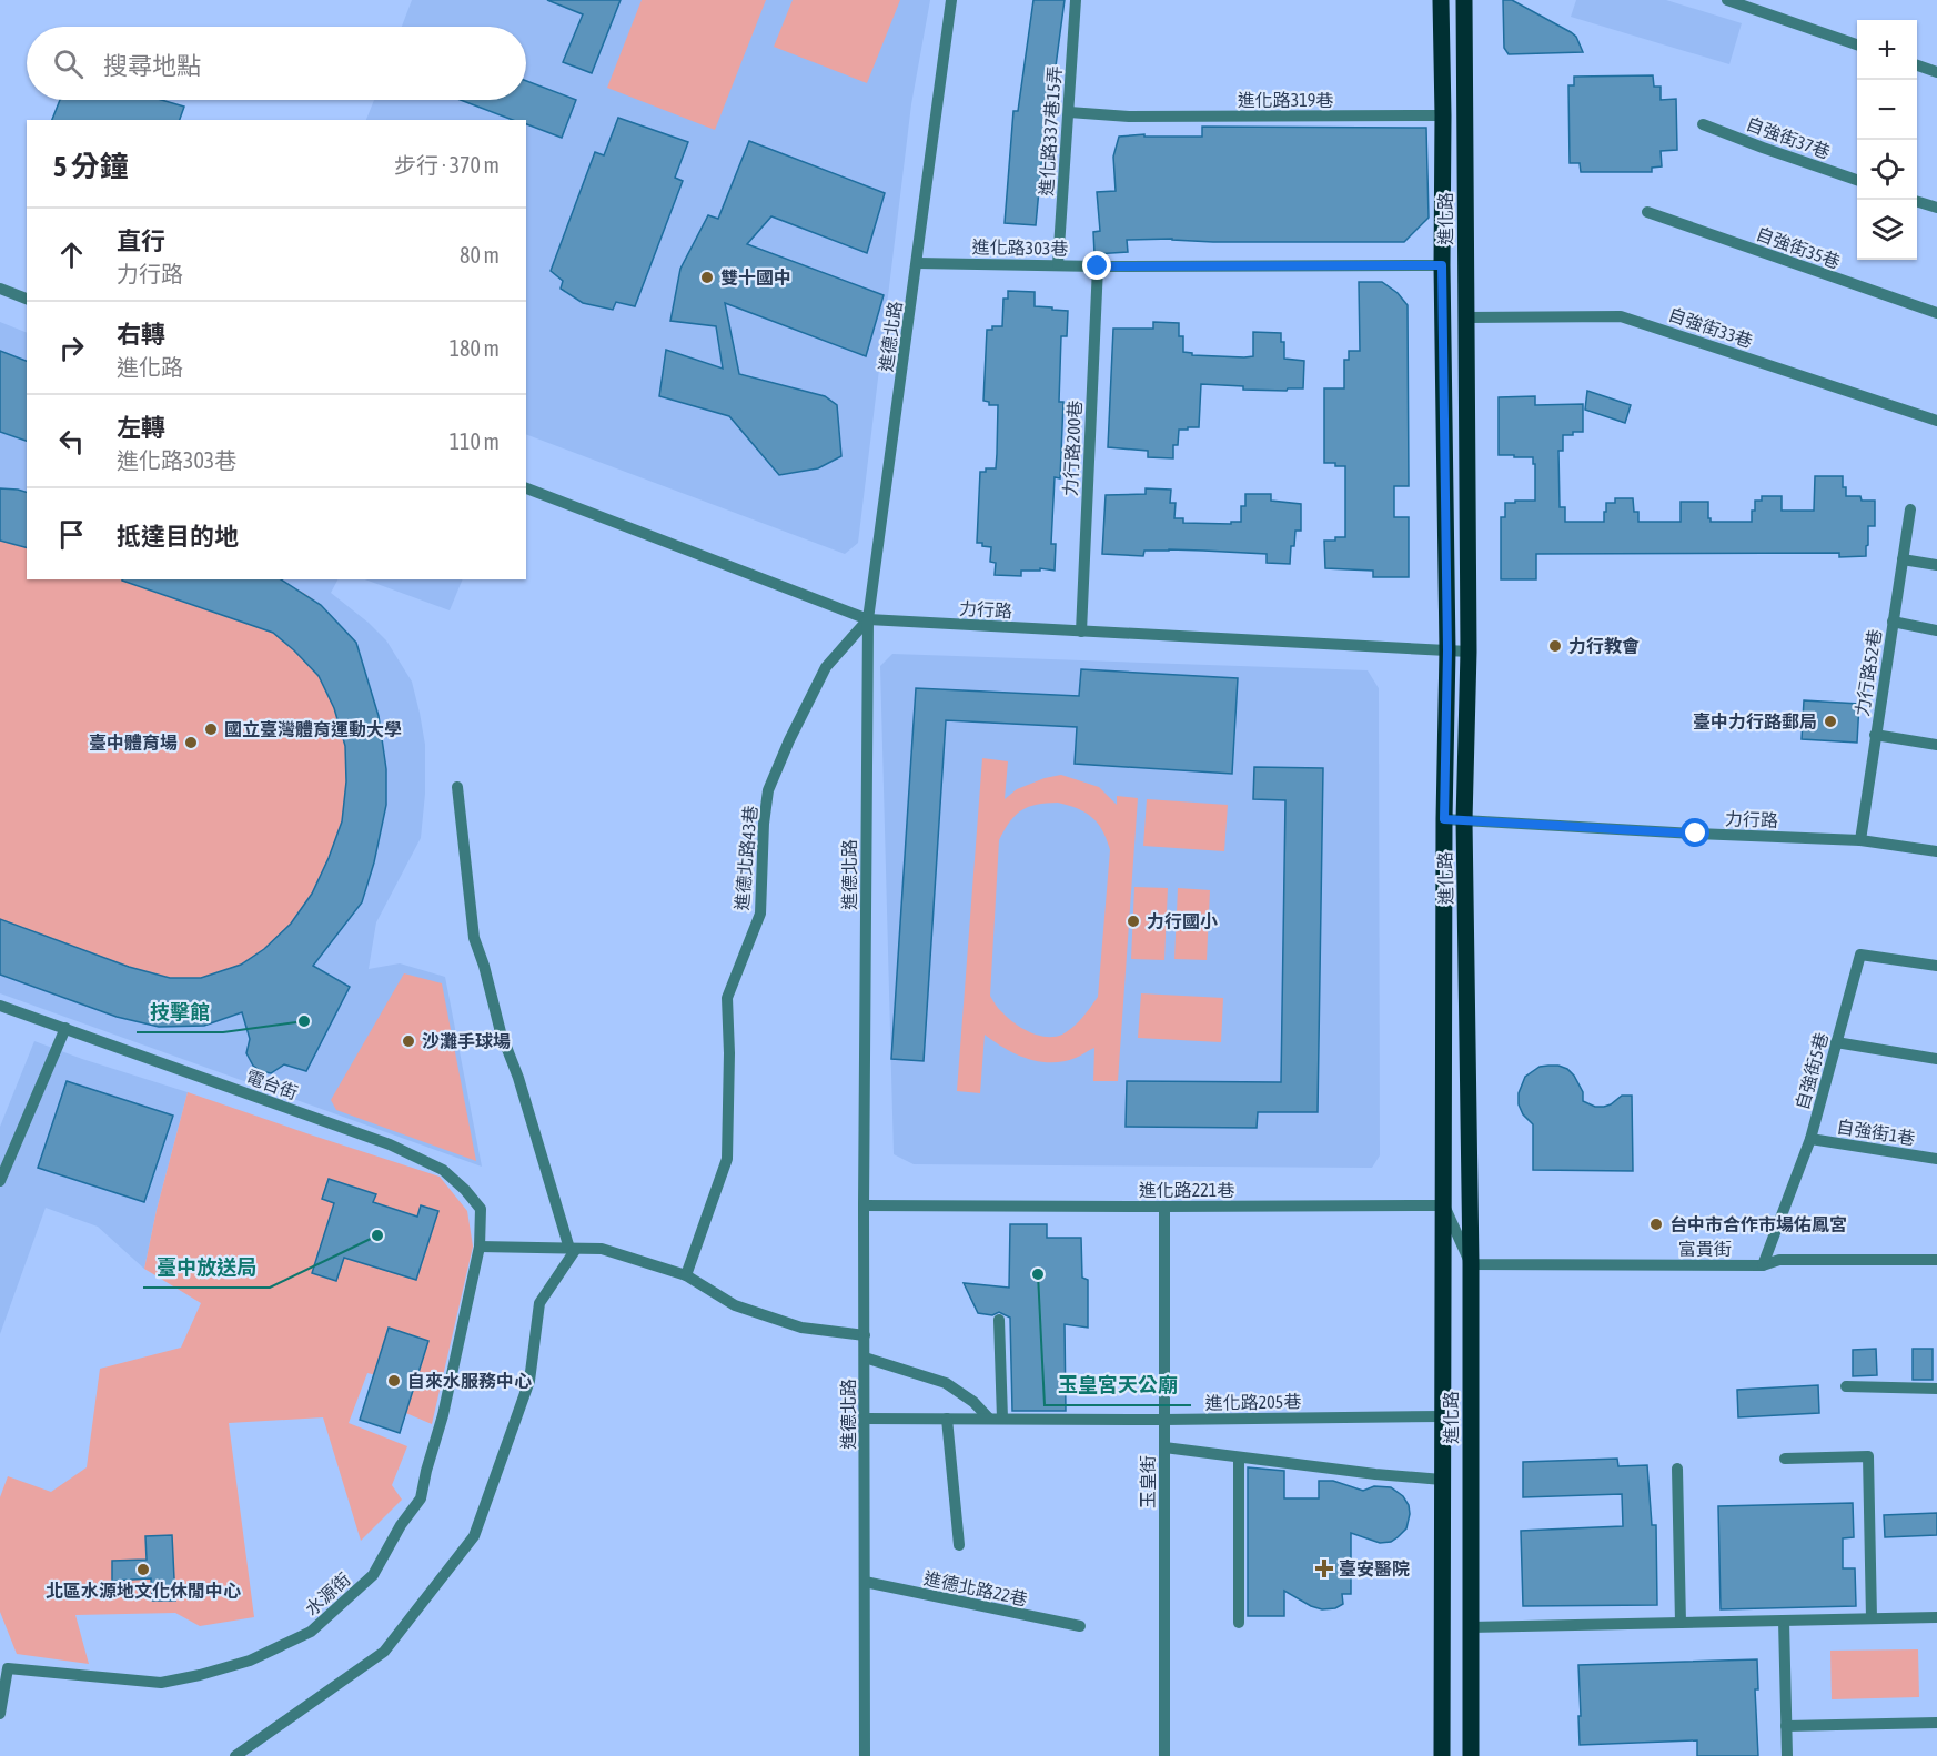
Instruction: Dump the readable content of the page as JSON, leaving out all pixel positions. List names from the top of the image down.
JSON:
{
  "streets": {
    "main road": ["進化路"],
    "street": [
      "進化路319巷",
      "進化路337巷15弄",
      "自強街37巷",
      "進化路303巷",
      "自強街35巷",
      "自強街33巷",
      "進德北路",
      "力行路200巷",
      "力行路",
      "力行路52巷",
      "進德北路43巷",
      "自強街5巷",
      "電台街",
      "自強街1巷",
      "進化路221巷",
      "富貴街",
      "進化路205巷",
      "玉皇街",
      "進德北路22巷",
      "水源街"
    ]
  },
  "crossings": [
    ["進化路319巷", "進化路337巷15弄"],
    ["進化路319巷", "進化路"],
    ["進化路337巷15弄", "進化路303巷"],
    ["進化路", "進化路303巷"],
    ["進化路", "自強街33巷"],
    ["進化路", "力行路"],
    ["進化路", "進化路221巷"],
    ["進化路", "富貴街"],
    ["進化路", "進化路205巷"],
    ["進化路303巷", "進德北路"],
    ["進化路303巷", "力行路200巷"],
    ["進德北路", "力行路"],
    ["進德北路", "進德北路43巷"],
    ["進德北路", "進化路221巷"],
    ["進德北路", "進化路205巷"],
    ["進德北路", "進德北路22巷"],
    ["力行路200巷", "力行路"],
    ["力行路", "力行路52巷"],
    ["力行路", "進德北路43巷"],
    ["自強街5巷", "自強街1巷"],
    ["自強街5巷", "富貴街"],
    ["電台街", "水源街"],
    ["進化路221巷", "玉皇街"],
    ["進化路205巷", "玉皇街"]
  ],
  "places": {
    "other": [
      "雙十國中",
      "力行教會",
      "臺中力行路郵局",
      "國立臺灣體育運動大學",
      "臺中體育場",
      "力行國小",
      "技擊館",
      "沙灘手球場",
      "台中市合作市場佑鳳宮",
      "臺中放送局",
      "玉皇宮天公廟",
      "自來水服務中心",
      "北區水源地文化休閒中心"
    ],
    "health": ["臺安醫院"]
  },
  "page": {
    "map_buttons": ["+", "−"],
    "search": "搜尋地點",
    "heading": ["5 分鐘", "步行 · 370 m"],
    "list": [
      ["直行", "力行路", "80 m"],
      ["右轉", "進化路", "180 m"],
      ["左轉", "進化路303巷", "110 m"],
      "抵達目的地"
    ]
  }
}
